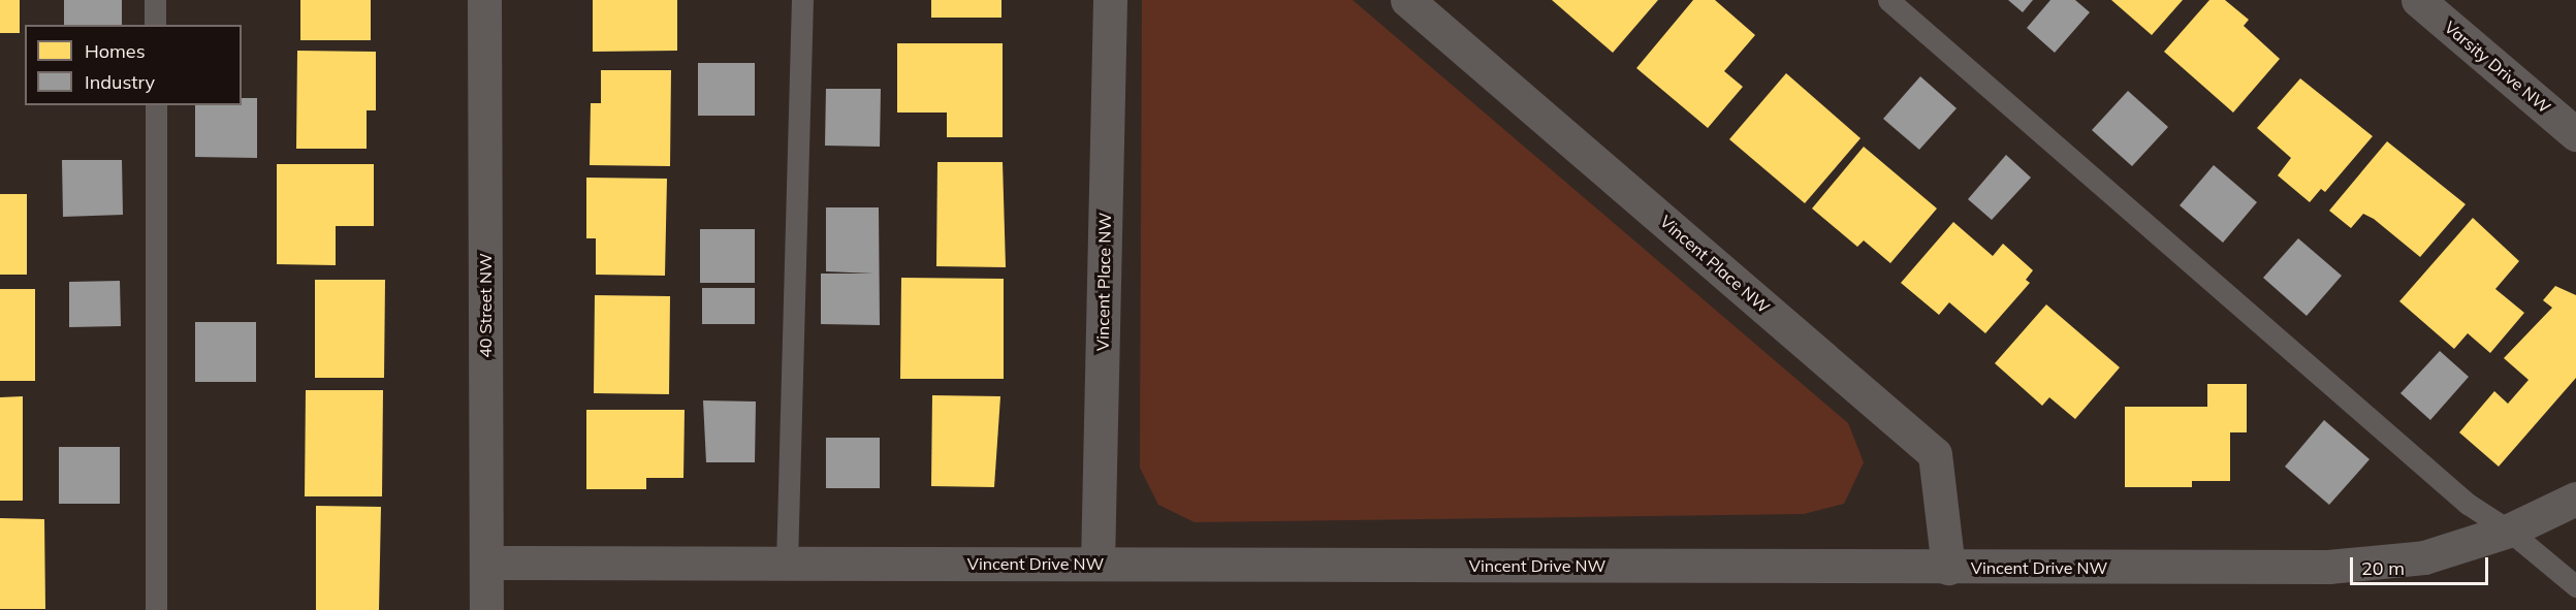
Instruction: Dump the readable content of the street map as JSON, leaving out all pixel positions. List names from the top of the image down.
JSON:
{
  "streets": {
    "street": [
      "Varsity Drive NW",
      "Vincent Place NW",
      "40 Street NW",
      "Vincent Drive NW"
    ]
  },
  "crossings": [
    ["Vincent Place NW", "Vincent Drive NW"],
    ["40 Street NW", "Vincent Drive NW"]
  ],
  "legend": ["Homes", "Industry"],
  "scale_bar": "20 m"
}
